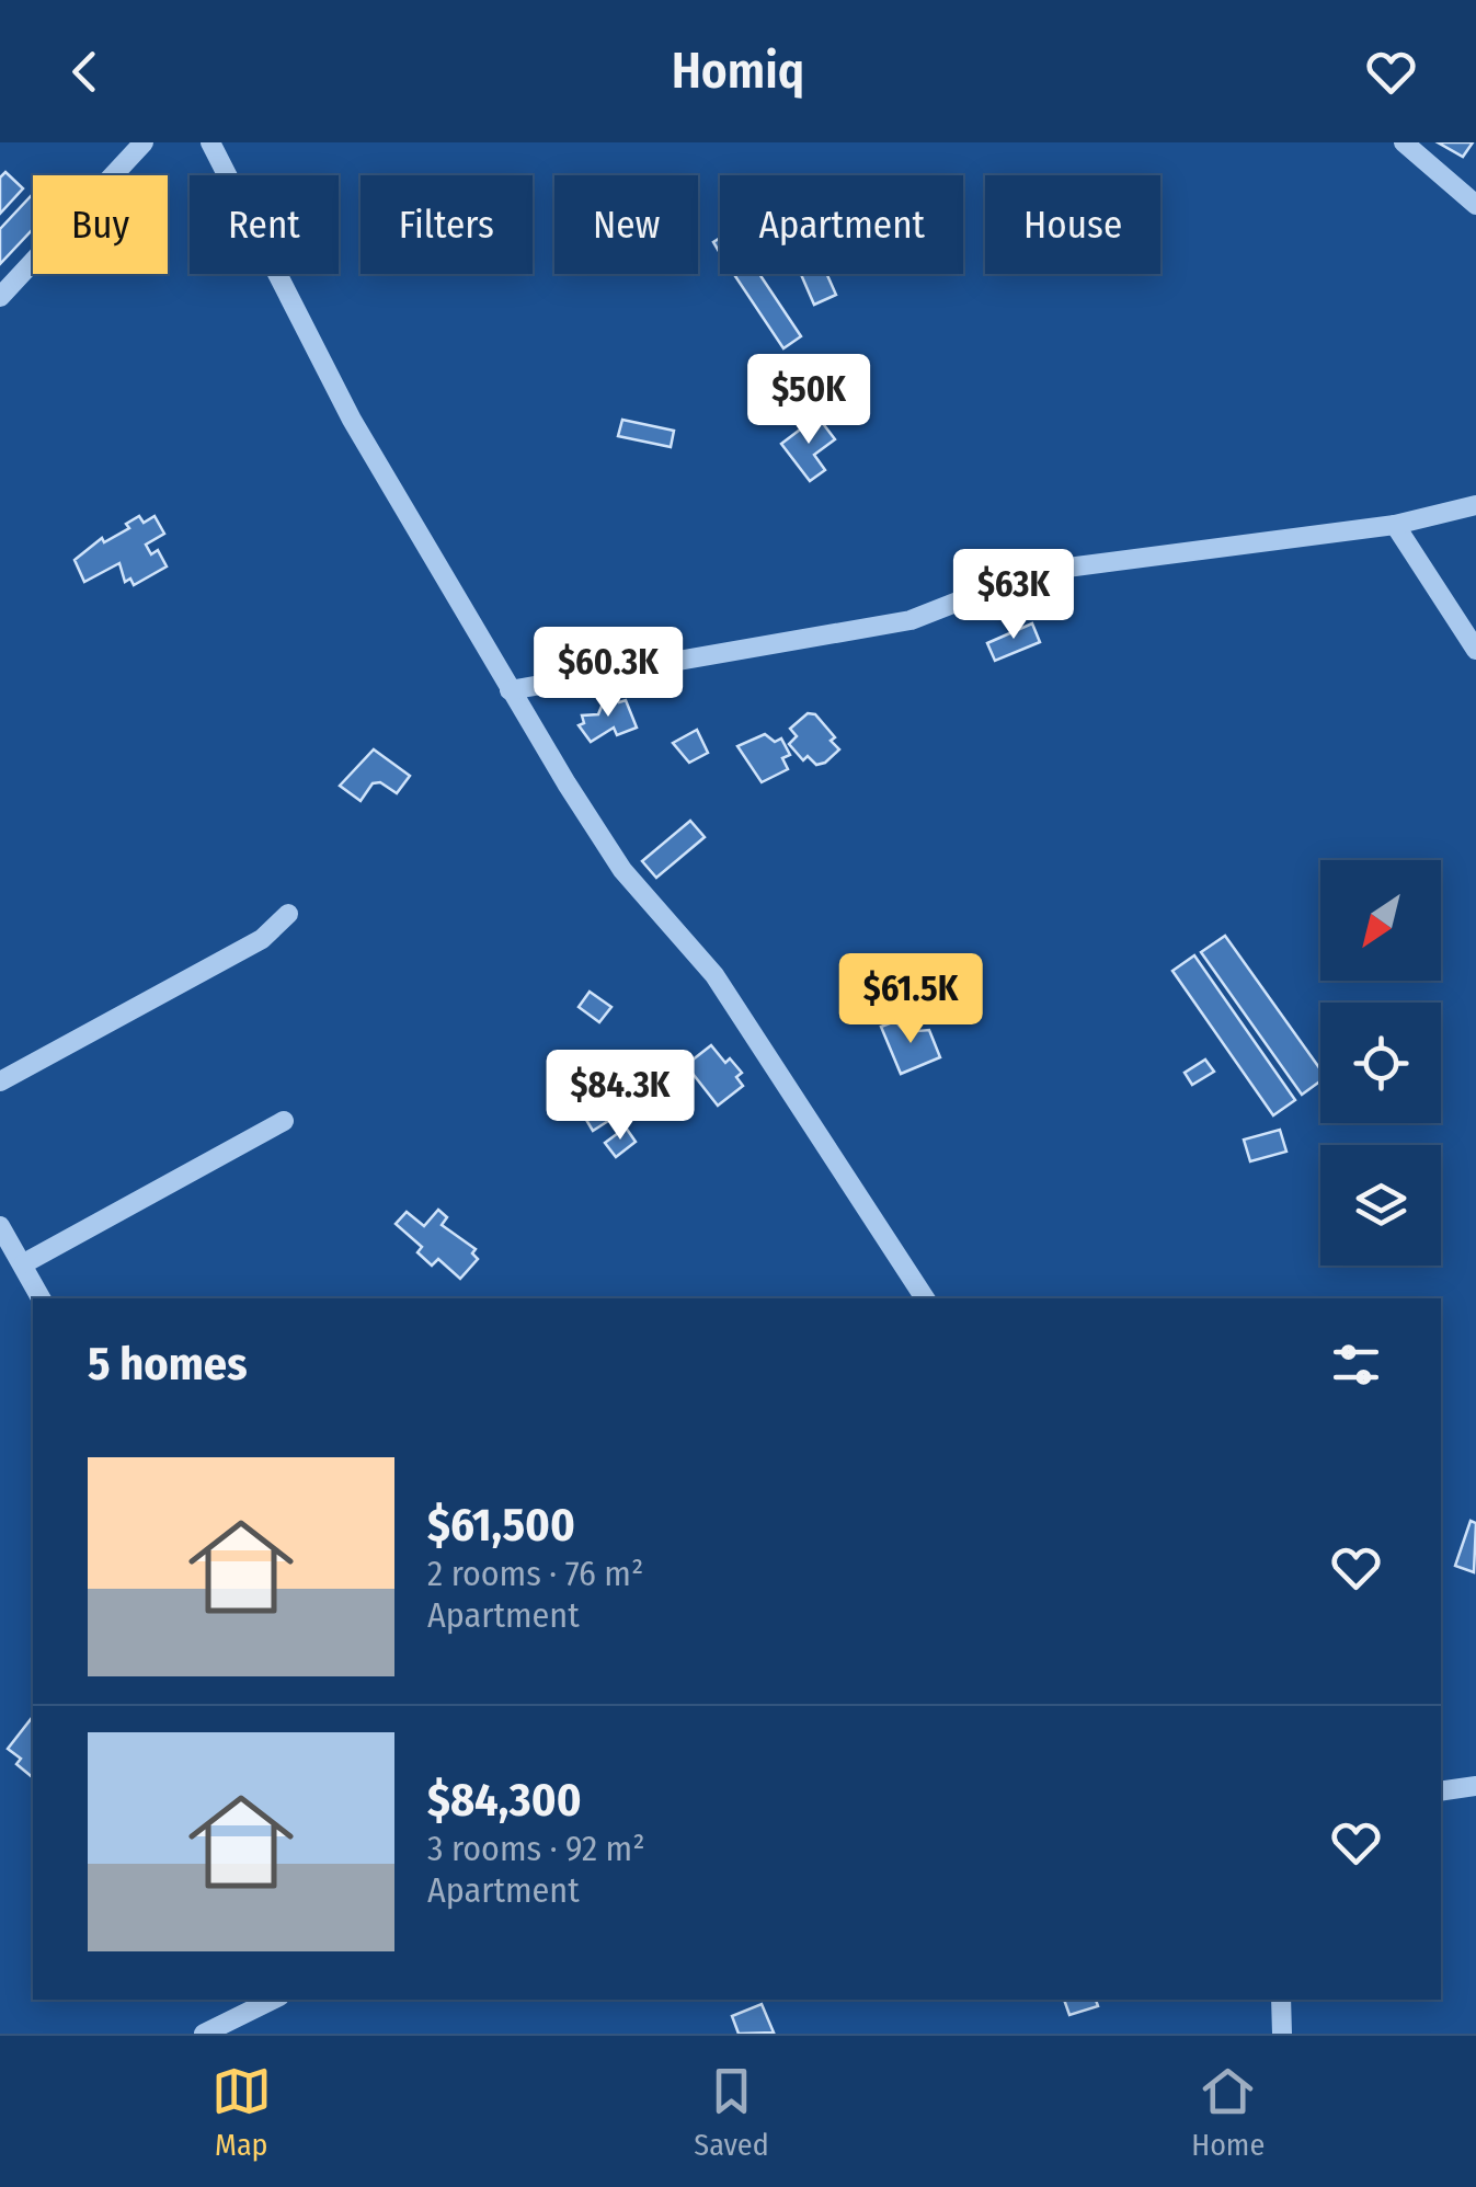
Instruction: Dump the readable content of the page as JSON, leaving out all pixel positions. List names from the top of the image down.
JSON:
{
  "north": "bottom left",
  "page": {
    "header": "Homiq",
    "chip": [
      "Buy",
      "Rent",
      "Filters",
      "New",
      "Apartment",
      "House"
    ],
    "price": [
      "$50K",
      "$63K",
      "$60.3K",
      "$61.5K",
      "$84.3K"
    ],
    "heading": "5 homes",
    "list": [
      {
        "name": "$61,500",
        "note": "2 rooms · 76 m² · Apartment"
      },
      {
        "name": "$84,300",
        "note": "3 rooms · 92 m² · Apartment"
      }
    ],
    "tabs": ["Map", "Saved", "Home"]
  }
}
